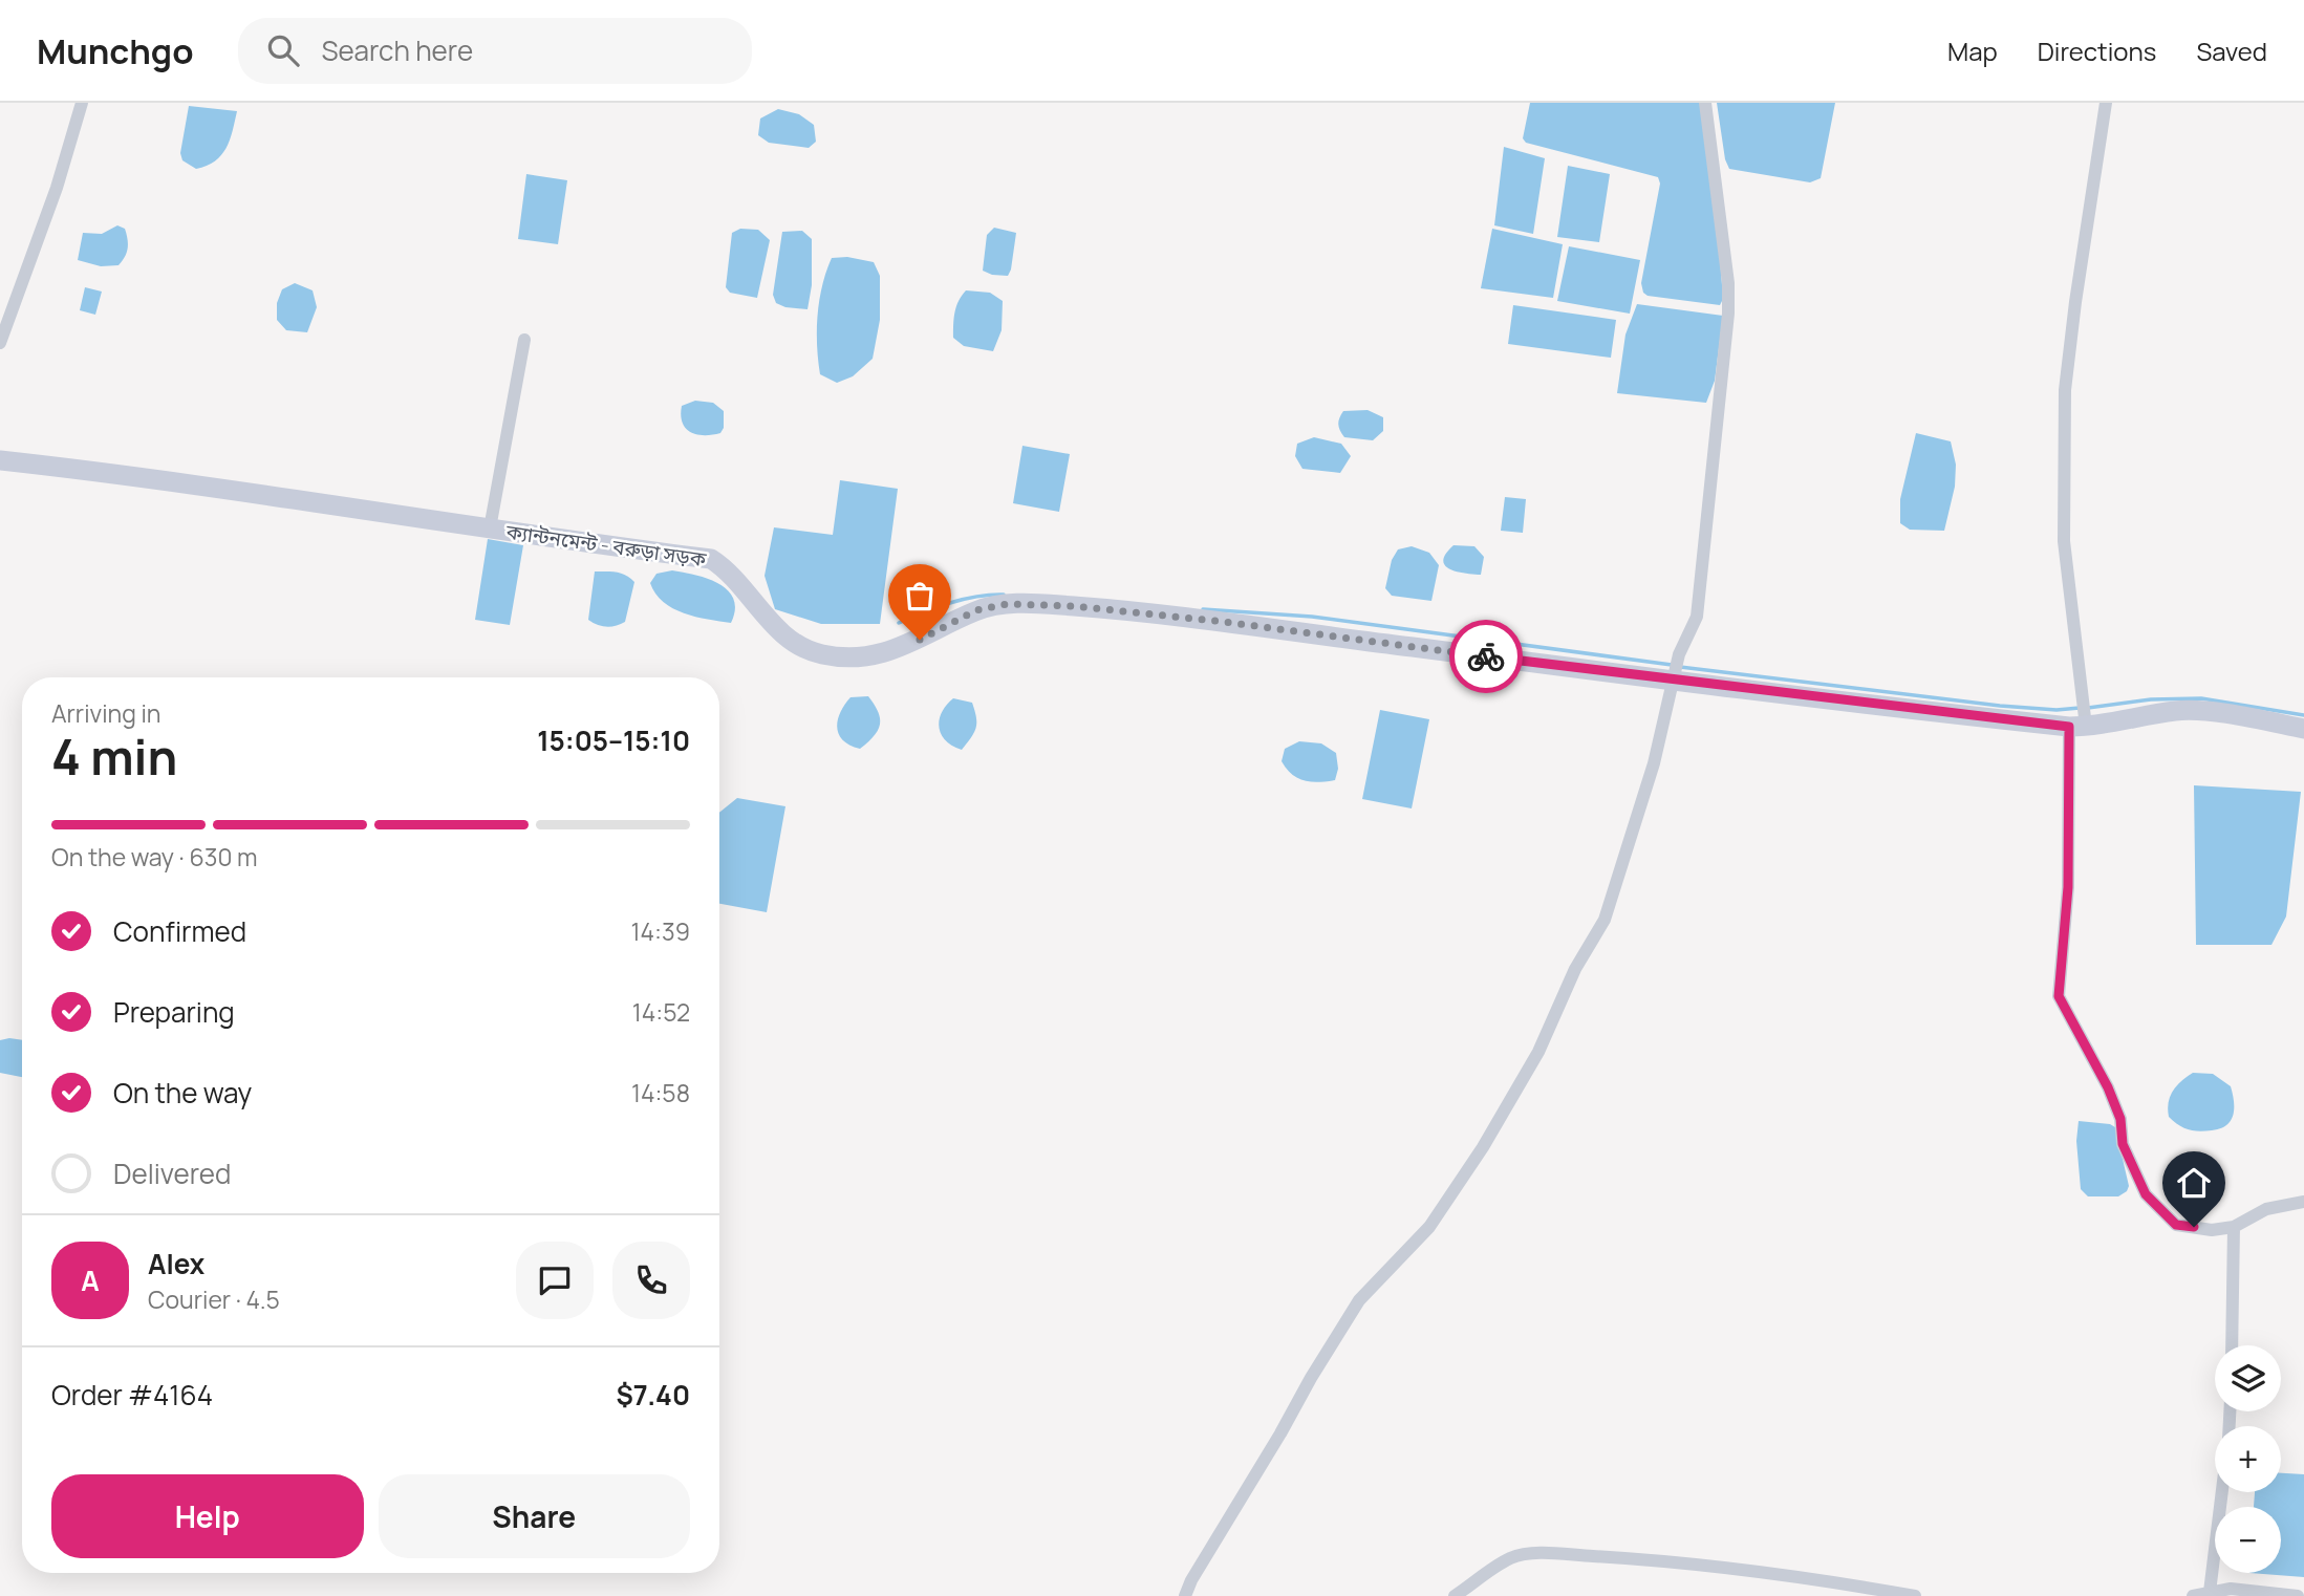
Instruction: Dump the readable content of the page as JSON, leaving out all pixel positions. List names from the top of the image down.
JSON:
{
  "streets": {
    "main road": ["ক্যান্টনমেন্ট - বরুড়া সড়ক"]
  },
  "page": {
    "header": "Munchgo",
    "search": "Search here",
    "nav": ["Map", "Directions", "Saved"],
    "heading": ["4 min", "Arriving in", "15:05–15:10"],
    "panel": [
      "Alex",
      "Courier · 4.5",
      "Order #4164",
      "$7.40"
    ],
    "bar": "On the way · 630 m",
    "list": [
      ["Confirmed", "14:39"],
      ["Preparing", "14:52"],
      ["On the way", "14:58"],
      "Delivered"
    ],
    "round": "A",
    "map_buttons": ["+", "−"],
    "buttons": ["Help", "Share"]
  }
}
